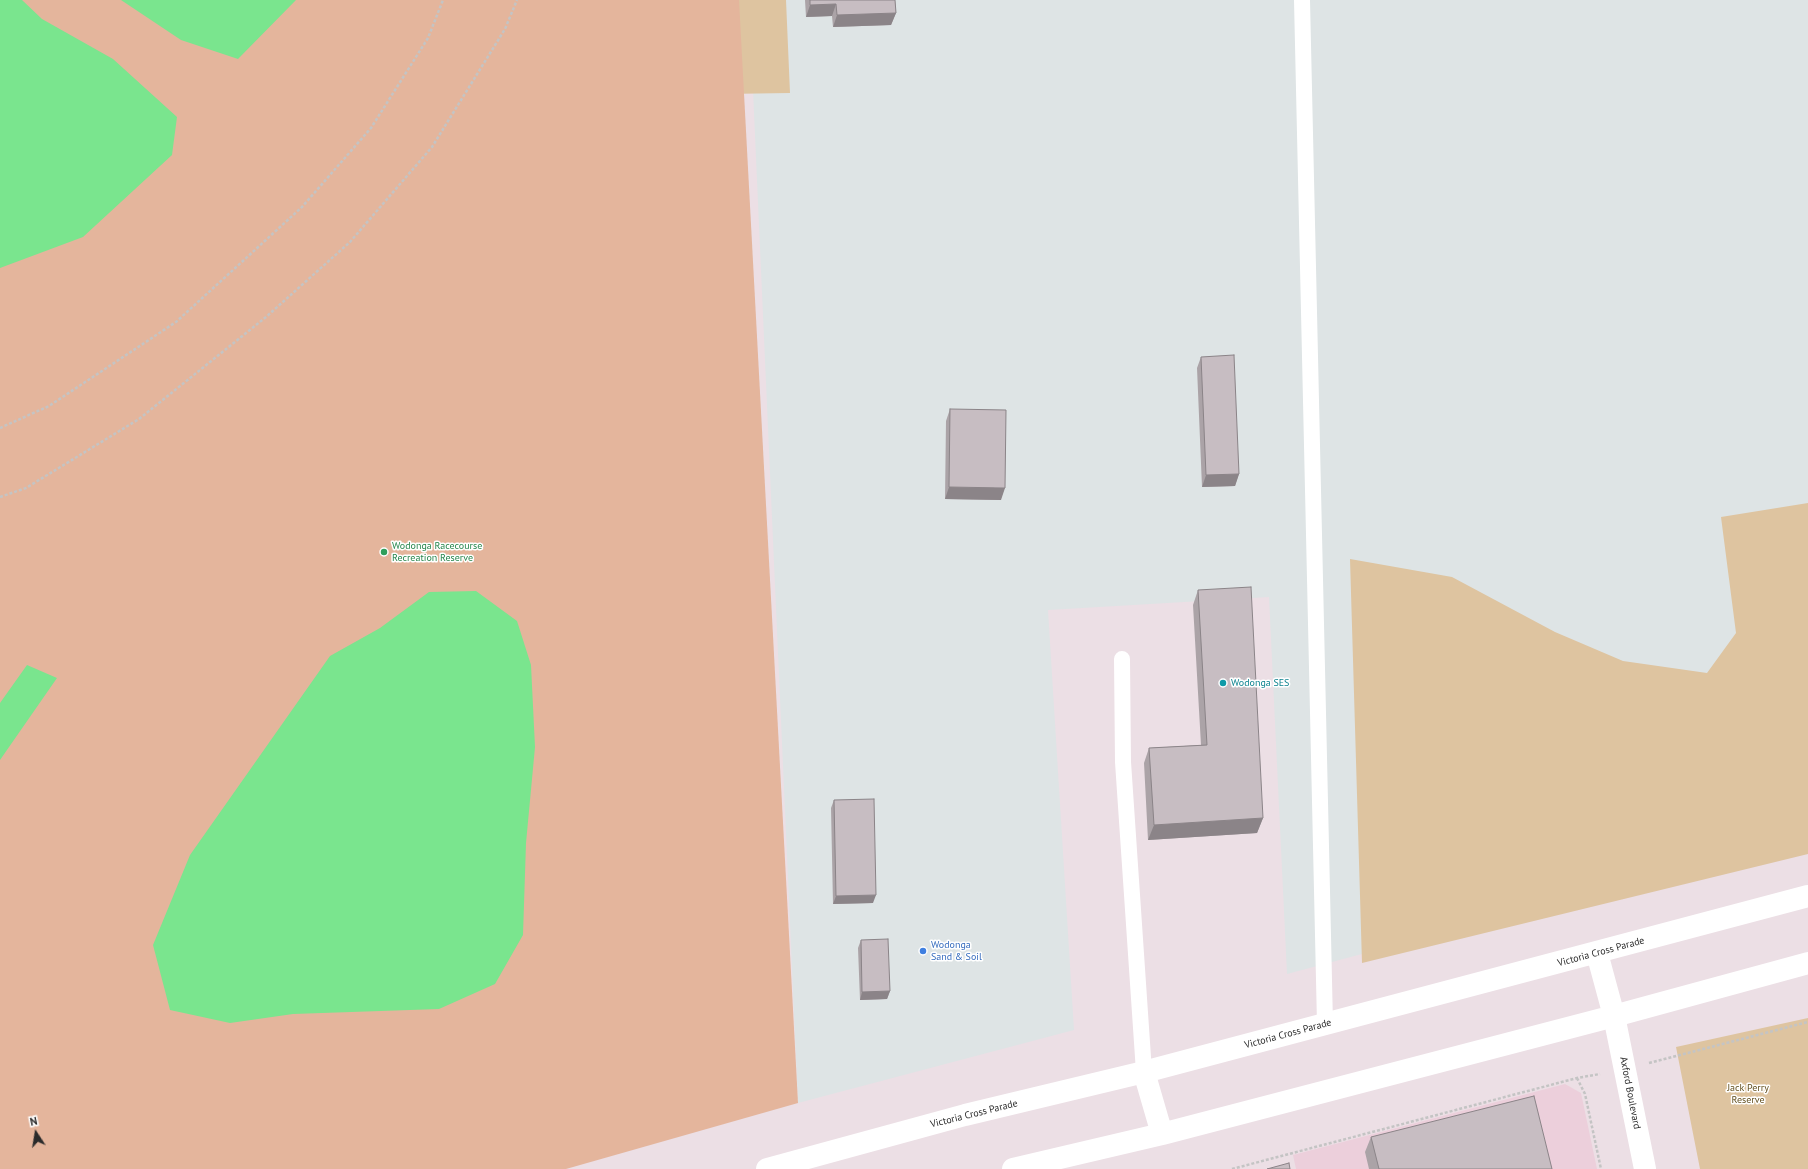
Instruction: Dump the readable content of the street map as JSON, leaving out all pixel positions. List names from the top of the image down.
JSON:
{
  "streets": {
    "main road": ["Victoria Cross Parade", "Axford Boulevard"]
  },
  "crossings": [
    ["Victoria Cross Parade", "Axford Boulevard"]
  ],
  "parks": ["Jack Perry Reserve"],
  "places": ["Wodonga Racecourse Recreation Reserve", "Wodonga SES", "Wodonga Sand & Soil"],
  "north": "top"
}
